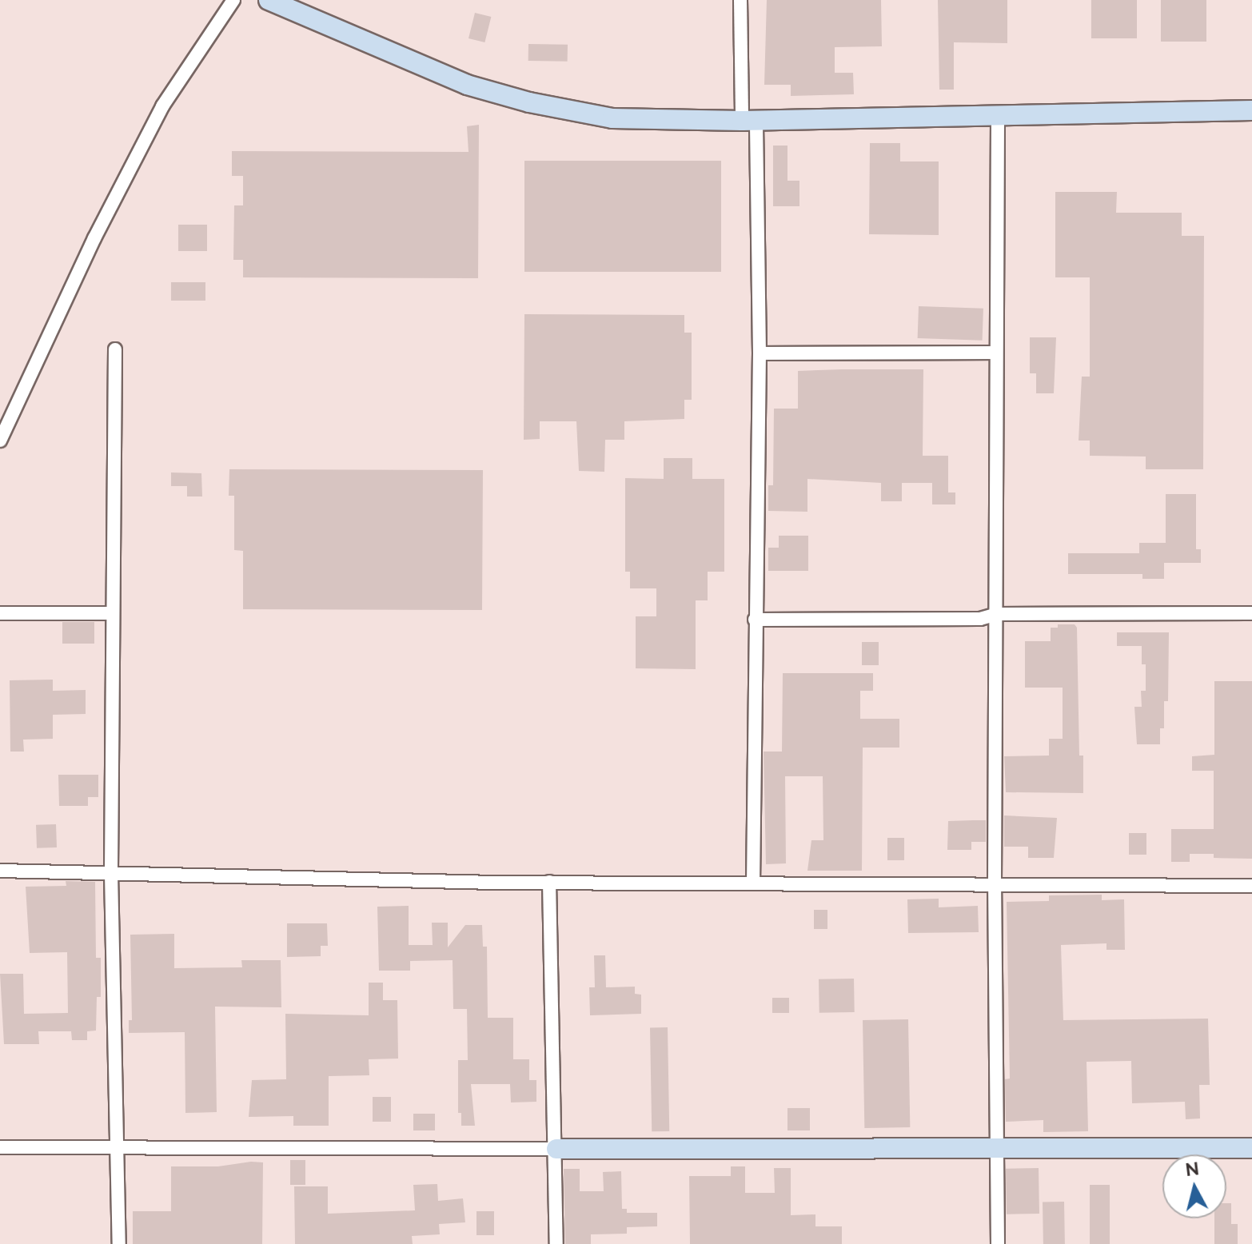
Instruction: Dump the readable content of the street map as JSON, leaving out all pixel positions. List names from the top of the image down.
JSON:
{
  "north": "top"
}
